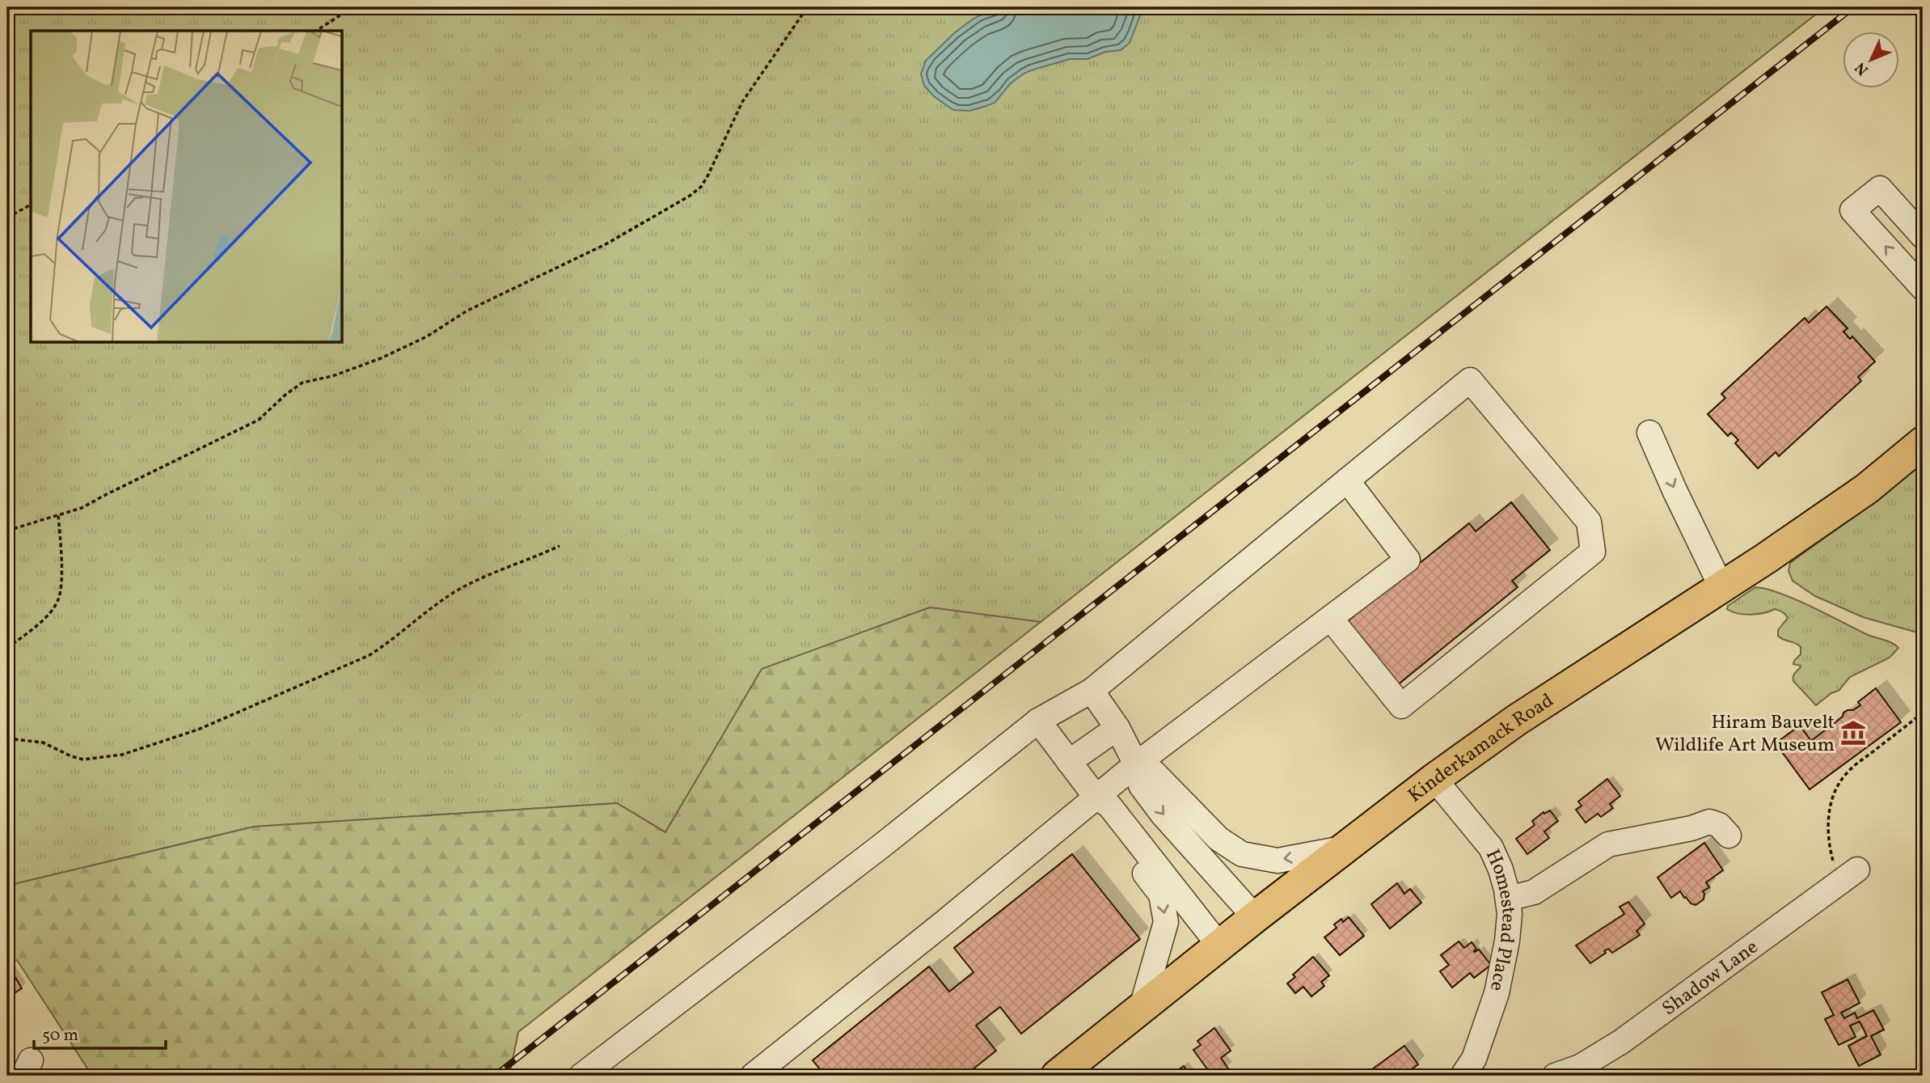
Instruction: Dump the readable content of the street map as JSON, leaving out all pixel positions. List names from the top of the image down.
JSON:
{
  "streets": {
    "main road": ["Kinderkamack Road"],
    "street": ["Homestead Place", "Shadow Lane"]
  },
  "crossings": [
    ["Kinderkamack Road", "Homestead Place"]
  ],
  "places": {
    "museum": ["Hiram Bauvelt Wildlife Art Museum"]
  },
  "scale_bar": "50 m",
  "north": "bottom left"
}
